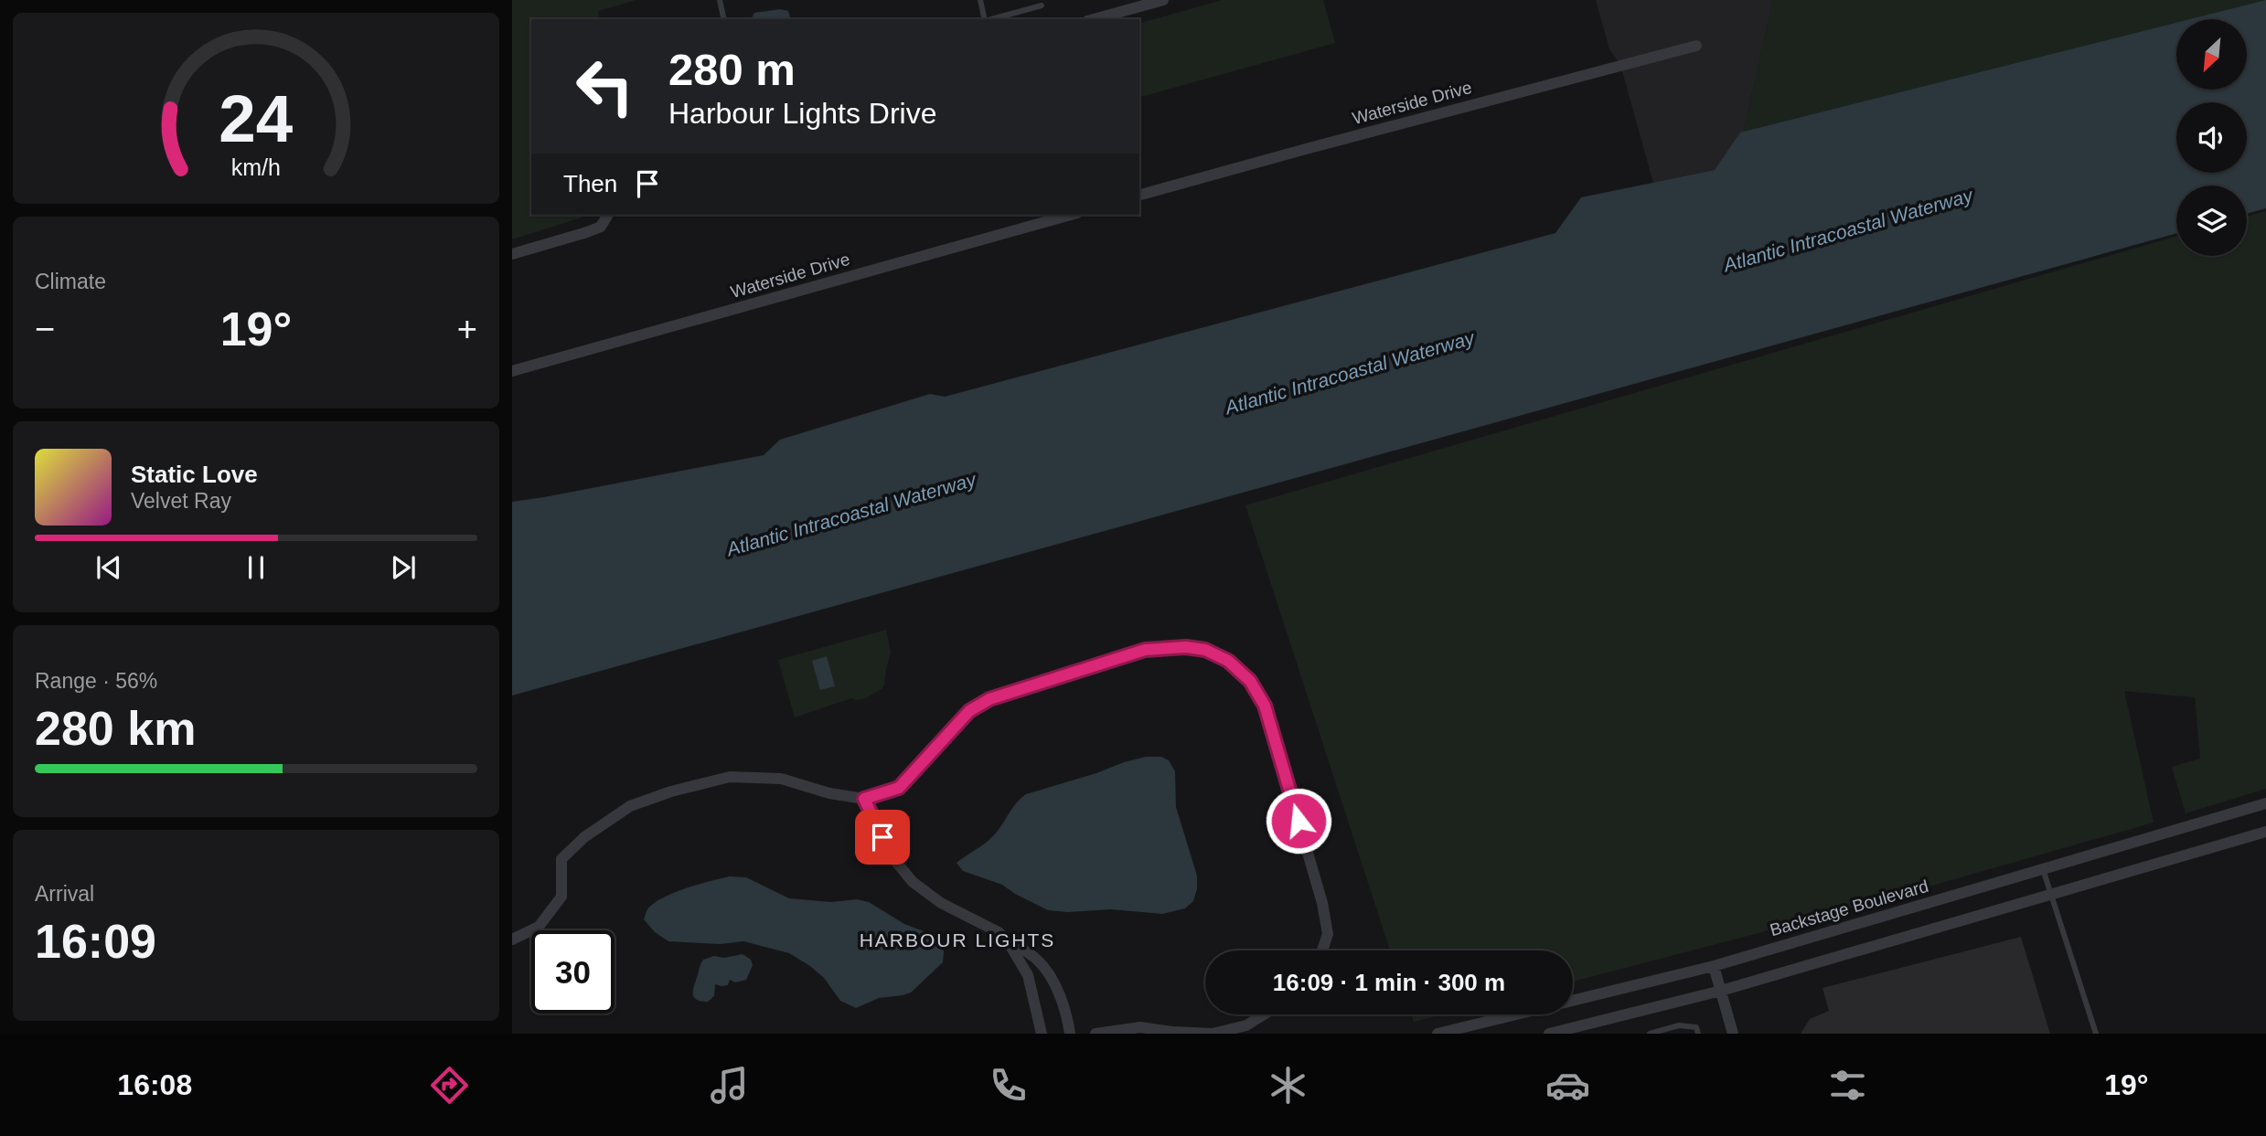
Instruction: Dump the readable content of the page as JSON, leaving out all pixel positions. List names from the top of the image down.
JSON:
{
  "streets": {
    "street": ["Waterside Drive", "Backstage Boulevard"]
  },
  "districts": ["HARBOUR LIGHTS"],
  "water": ["Atlantic Intracoastal Waterway"],
  "north": "bottom left",
  "page": {
    "turn": ["280 m", "Harbour Lights Drive"],
    "then": "Then",
    "tile": [
      "Climate",
      ["Range · 56%", "280 km"],
      ["Arrival", "16:09"]
    ],
    "heat": ["−", "19°", "+"],
    "song": ["Static Love", "Velvet Ray"],
    "limit": "30",
    "trip": "16:09 · 1 min · 300 m",
    "tabs": ["16:08", "19°"],
    "gauge": ["24", "km/h"]
  }
}
